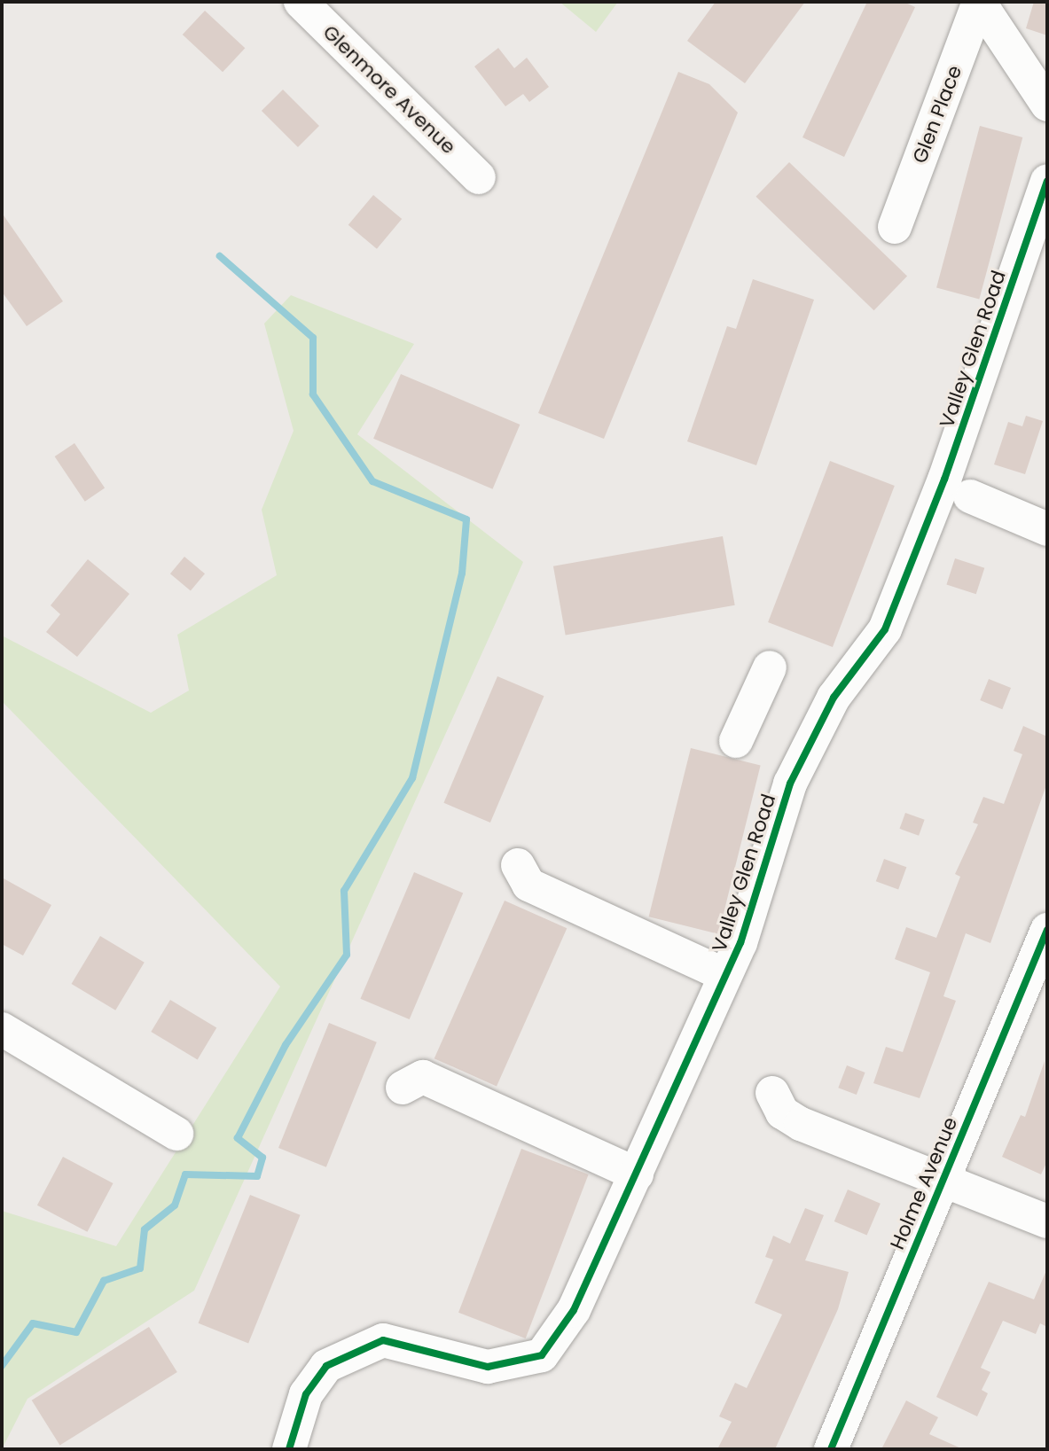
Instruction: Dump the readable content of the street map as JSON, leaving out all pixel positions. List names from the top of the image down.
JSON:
{
  "streets": {
    "street": [
      "Glenmore Avenue",
      "Glen Place",
      "Valley Glen Road",
      "Holme Avenue"
    ]
  }
}
